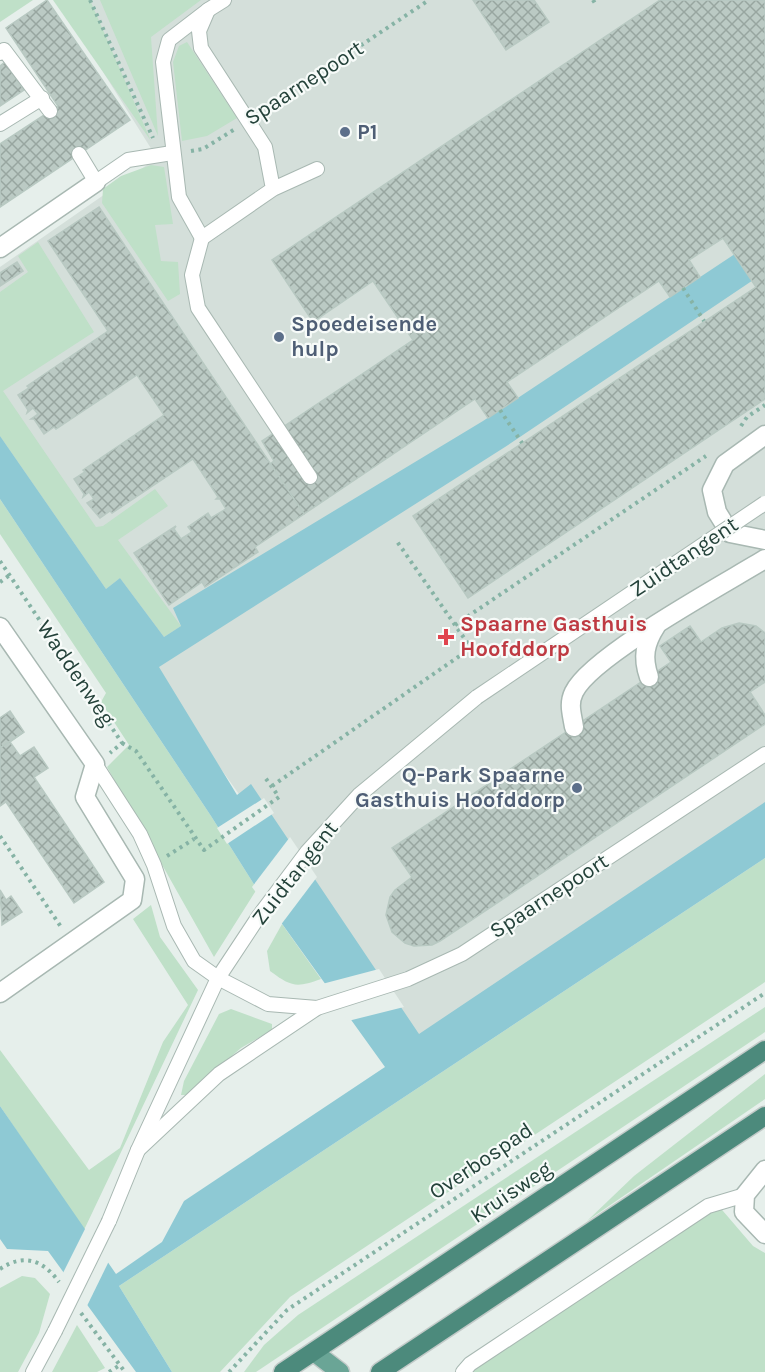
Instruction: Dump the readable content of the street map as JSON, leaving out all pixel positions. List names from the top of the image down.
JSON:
{
  "streets": {
    "highway": ["Kruisweg"],
    "street": ["Waddenweg"],
    "lane": ["Spaarnepoort", "Zuidtangent"],
    "path": ["Overbospad"]
  },
  "crossings": [
    ["Spaarnepoort", "Zuidtangent"],
    ["Spaarnepoort", "Waddenweg"]
  ],
  "places": {
    "other": ["P1", "Spoedeisende hulp", "Q-Park Spaarne Gasthuis Hoofddorp"],
    "health": ["Spaarne Gasthuis Hoofddorp"]
  }
}
